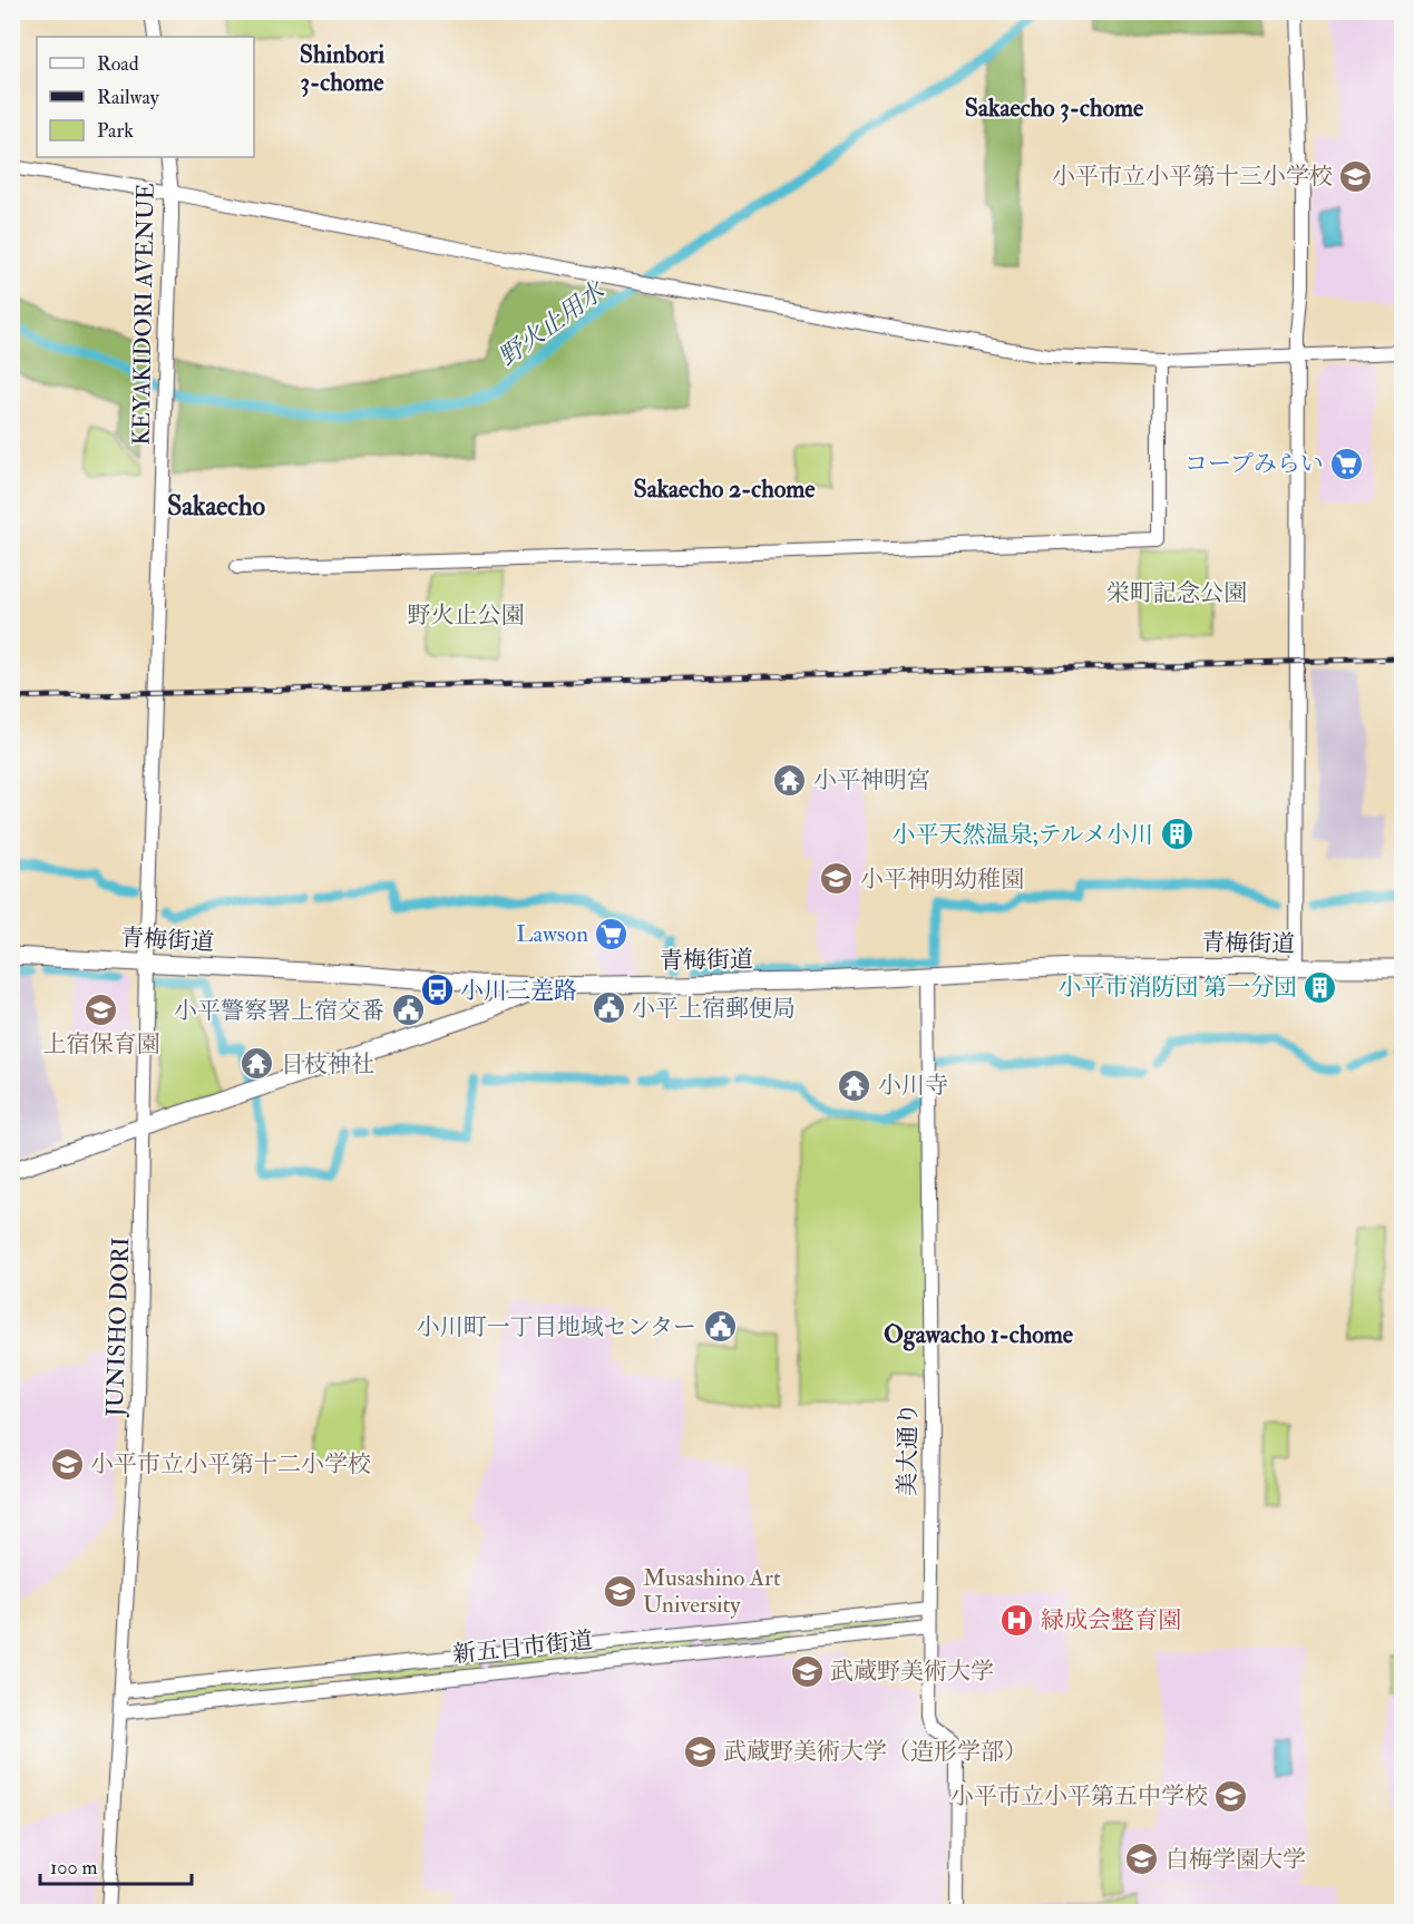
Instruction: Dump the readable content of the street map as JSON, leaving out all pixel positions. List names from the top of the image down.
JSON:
{
  "streets": {
    "main road": ["青梅街道"],
    "street": [
      "KEYAKIDORI AVENUE",
      "JUNISHO DORI",
      "美大通り",
      "新五日市街道"
    ]
  },
  "crossings": [
    ["KEYAKIDORI AVENUE", "青梅街道"],
    ["KEYAKIDORI AVENUE", "JUNISHO DORI"],
    ["青梅街道", "JUNISHO DORI"],
    ["青梅街道", "美大通り"],
    ["JUNISHO DORI", "新五日市街道"],
    ["美大通り", "新五日市街道"]
  ],
  "districts": [
    "Shinbori 3-chome",
    "Sakaecho 3-chome",
    "Sakaecho 2-chome",
    "Sakaecho",
    "Ogawacho 1-chome"
  ],
  "water": ["野火止用水"],
  "parks": ["栄町記念公園", "野火止公園"],
  "places": {
    "school or university": [
      "小平市立小平第十三小学校",
      "小平神明幼稚園",
      "上宿保育園",
      "小平市立小平第十二小学校",
      "Musashino Art University",
      "武蔵野美術大学",
      "武蔵野美術大学（造形学部）",
      "小平市立小平第五中学校",
      "白梅学園大学"
    ],
    "supermarket": ["コープみらい", "Lawson"],
    "temple": ["小平神明宮", "日枝神社", "小川寺"],
    "building": ["小平天然温泉;テルメ小川", "小平市消防団 第一分団"],
    "bus stop": ["小川三差路"],
    "public building": ["小平上宿郵便局", "小平警察署上宿交番", "小川町一丁目地域センター"],
    "hospital": ["緑成会整育園"]
  },
  "legend": ["Road", "Railway", "Park"],
  "scale_bar": "100 m"
}
